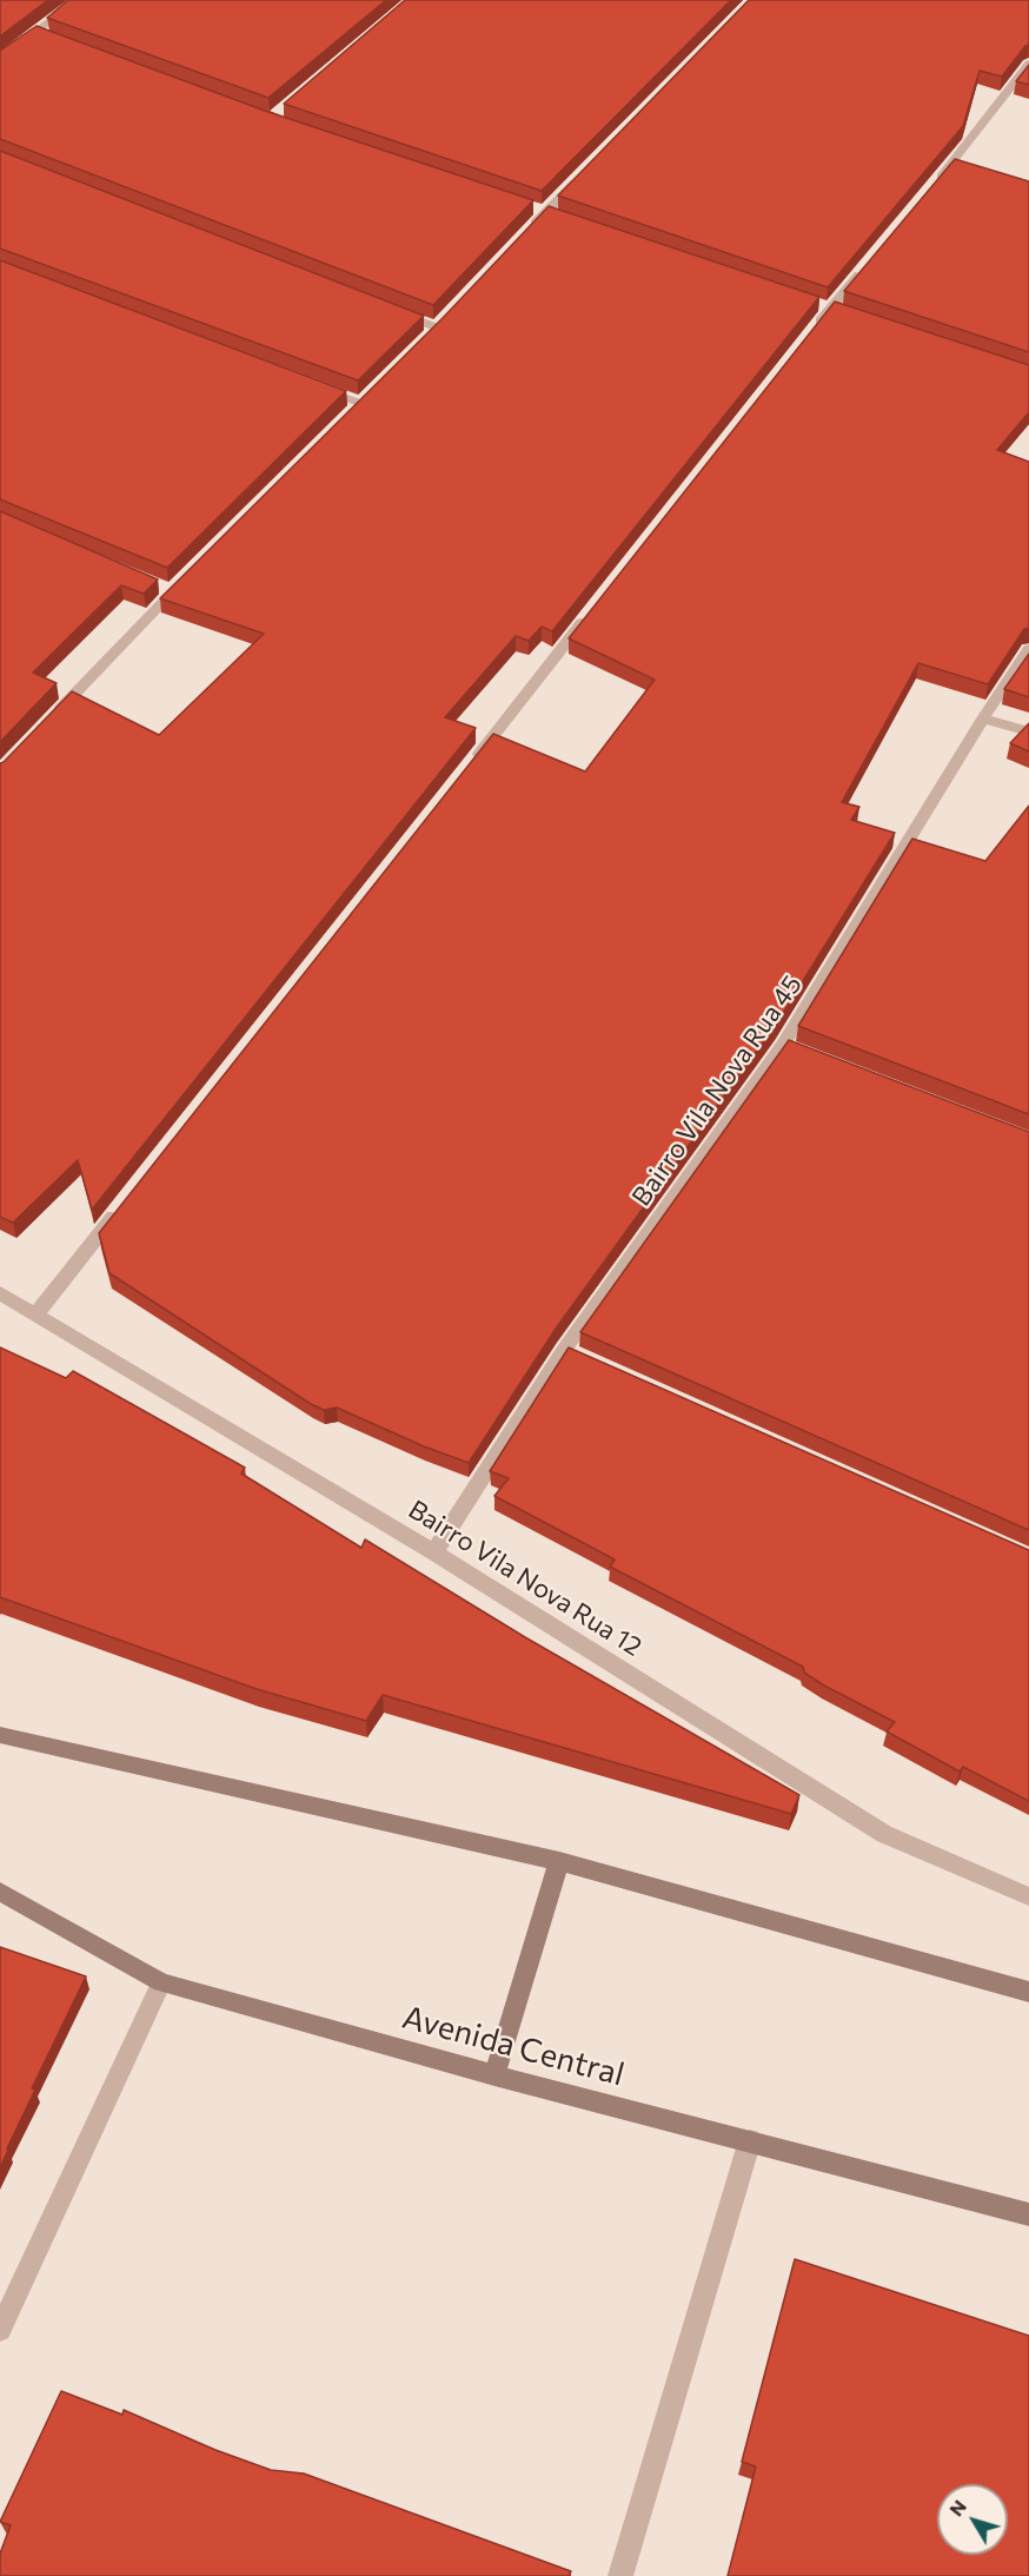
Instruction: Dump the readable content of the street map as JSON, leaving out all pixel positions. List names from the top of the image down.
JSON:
{
  "streets": {
    "street": ["Bairro Vila Nova Rua 45", "Bairro Vila Nova Rua 12", "Avenida Central"]
  },
  "crossings": [
    ["Bairro Vila Nova Rua 45", "Bairro Vila Nova Rua 12"]
  ],
  "north": "top left"
}
